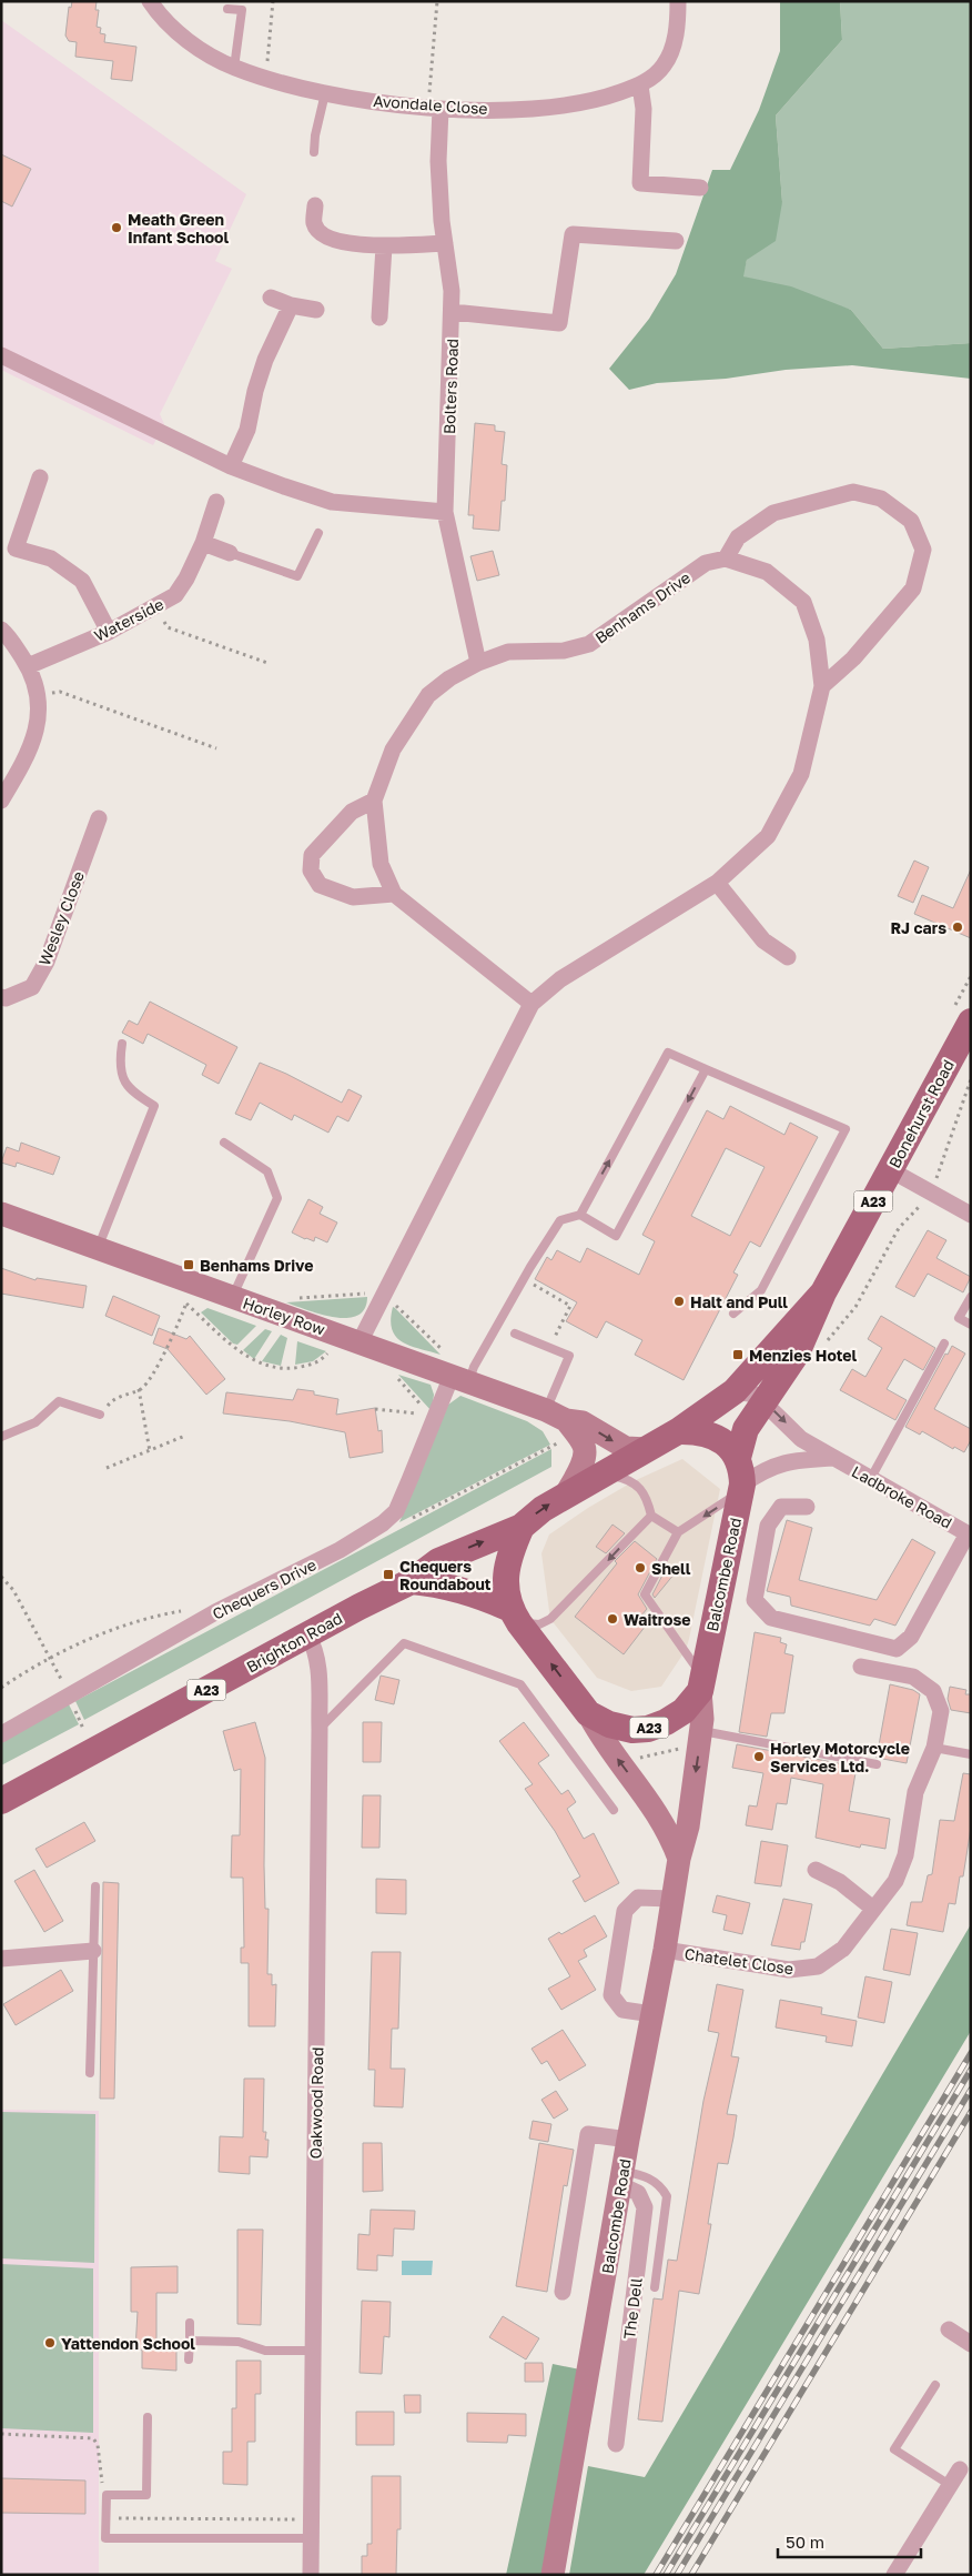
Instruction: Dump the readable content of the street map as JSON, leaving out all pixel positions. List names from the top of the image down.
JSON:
{
  "streets": {
    "main road": [
      "Bonehurst Road",
      "A23",
      "Horley Row",
      "Balcombe Road",
      "Brighton Road"
    ],
    "street": [
      "Avondale Close",
      "Bolters Road",
      "Benhams Drive",
      "Waterside",
      "Wesley Close",
      "Ladbroke Road",
      "Chequers Drive",
      "Chatelet Close",
      "Oakwood Road",
      "The Dell"
    ]
  },
  "crossings": [
    ["Avondale Close", "Bolters Road"],
    ["Bolters Road", "Benhams Drive"],
    ["Bonehurst Road", "Ladbroke Road"],
    ["Bonehurst Road", "Balcombe Road"],
    ["Bonehurst Road", "Brighton Road"],
    ["A23", "Balcombe Road"],
    ["A23", "Brighton Road"],
    ["Horley Row", "Chequers Drive"],
    ["Horley Row", "Brighton Road"],
    ["Balcombe Road", "Chatelet Close"],
    ["Balcombe Road", "The Dell"],
    ["Brighton Road", "Oakwood Road"]
  ],
  "places": {
    "other": [
      "Meath Green Infant School",
      "RJ cars",
      "Halt and Pull",
      "Shell",
      "Waitrose",
      "Horley Motorcycle Services Ltd.",
      "Yattendon School"
    ],
    "transit": ["Benhams Drive", "Menzies Hotel", "Chequers Roundabout"]
  },
  "scale_bar": "50 m"
}
